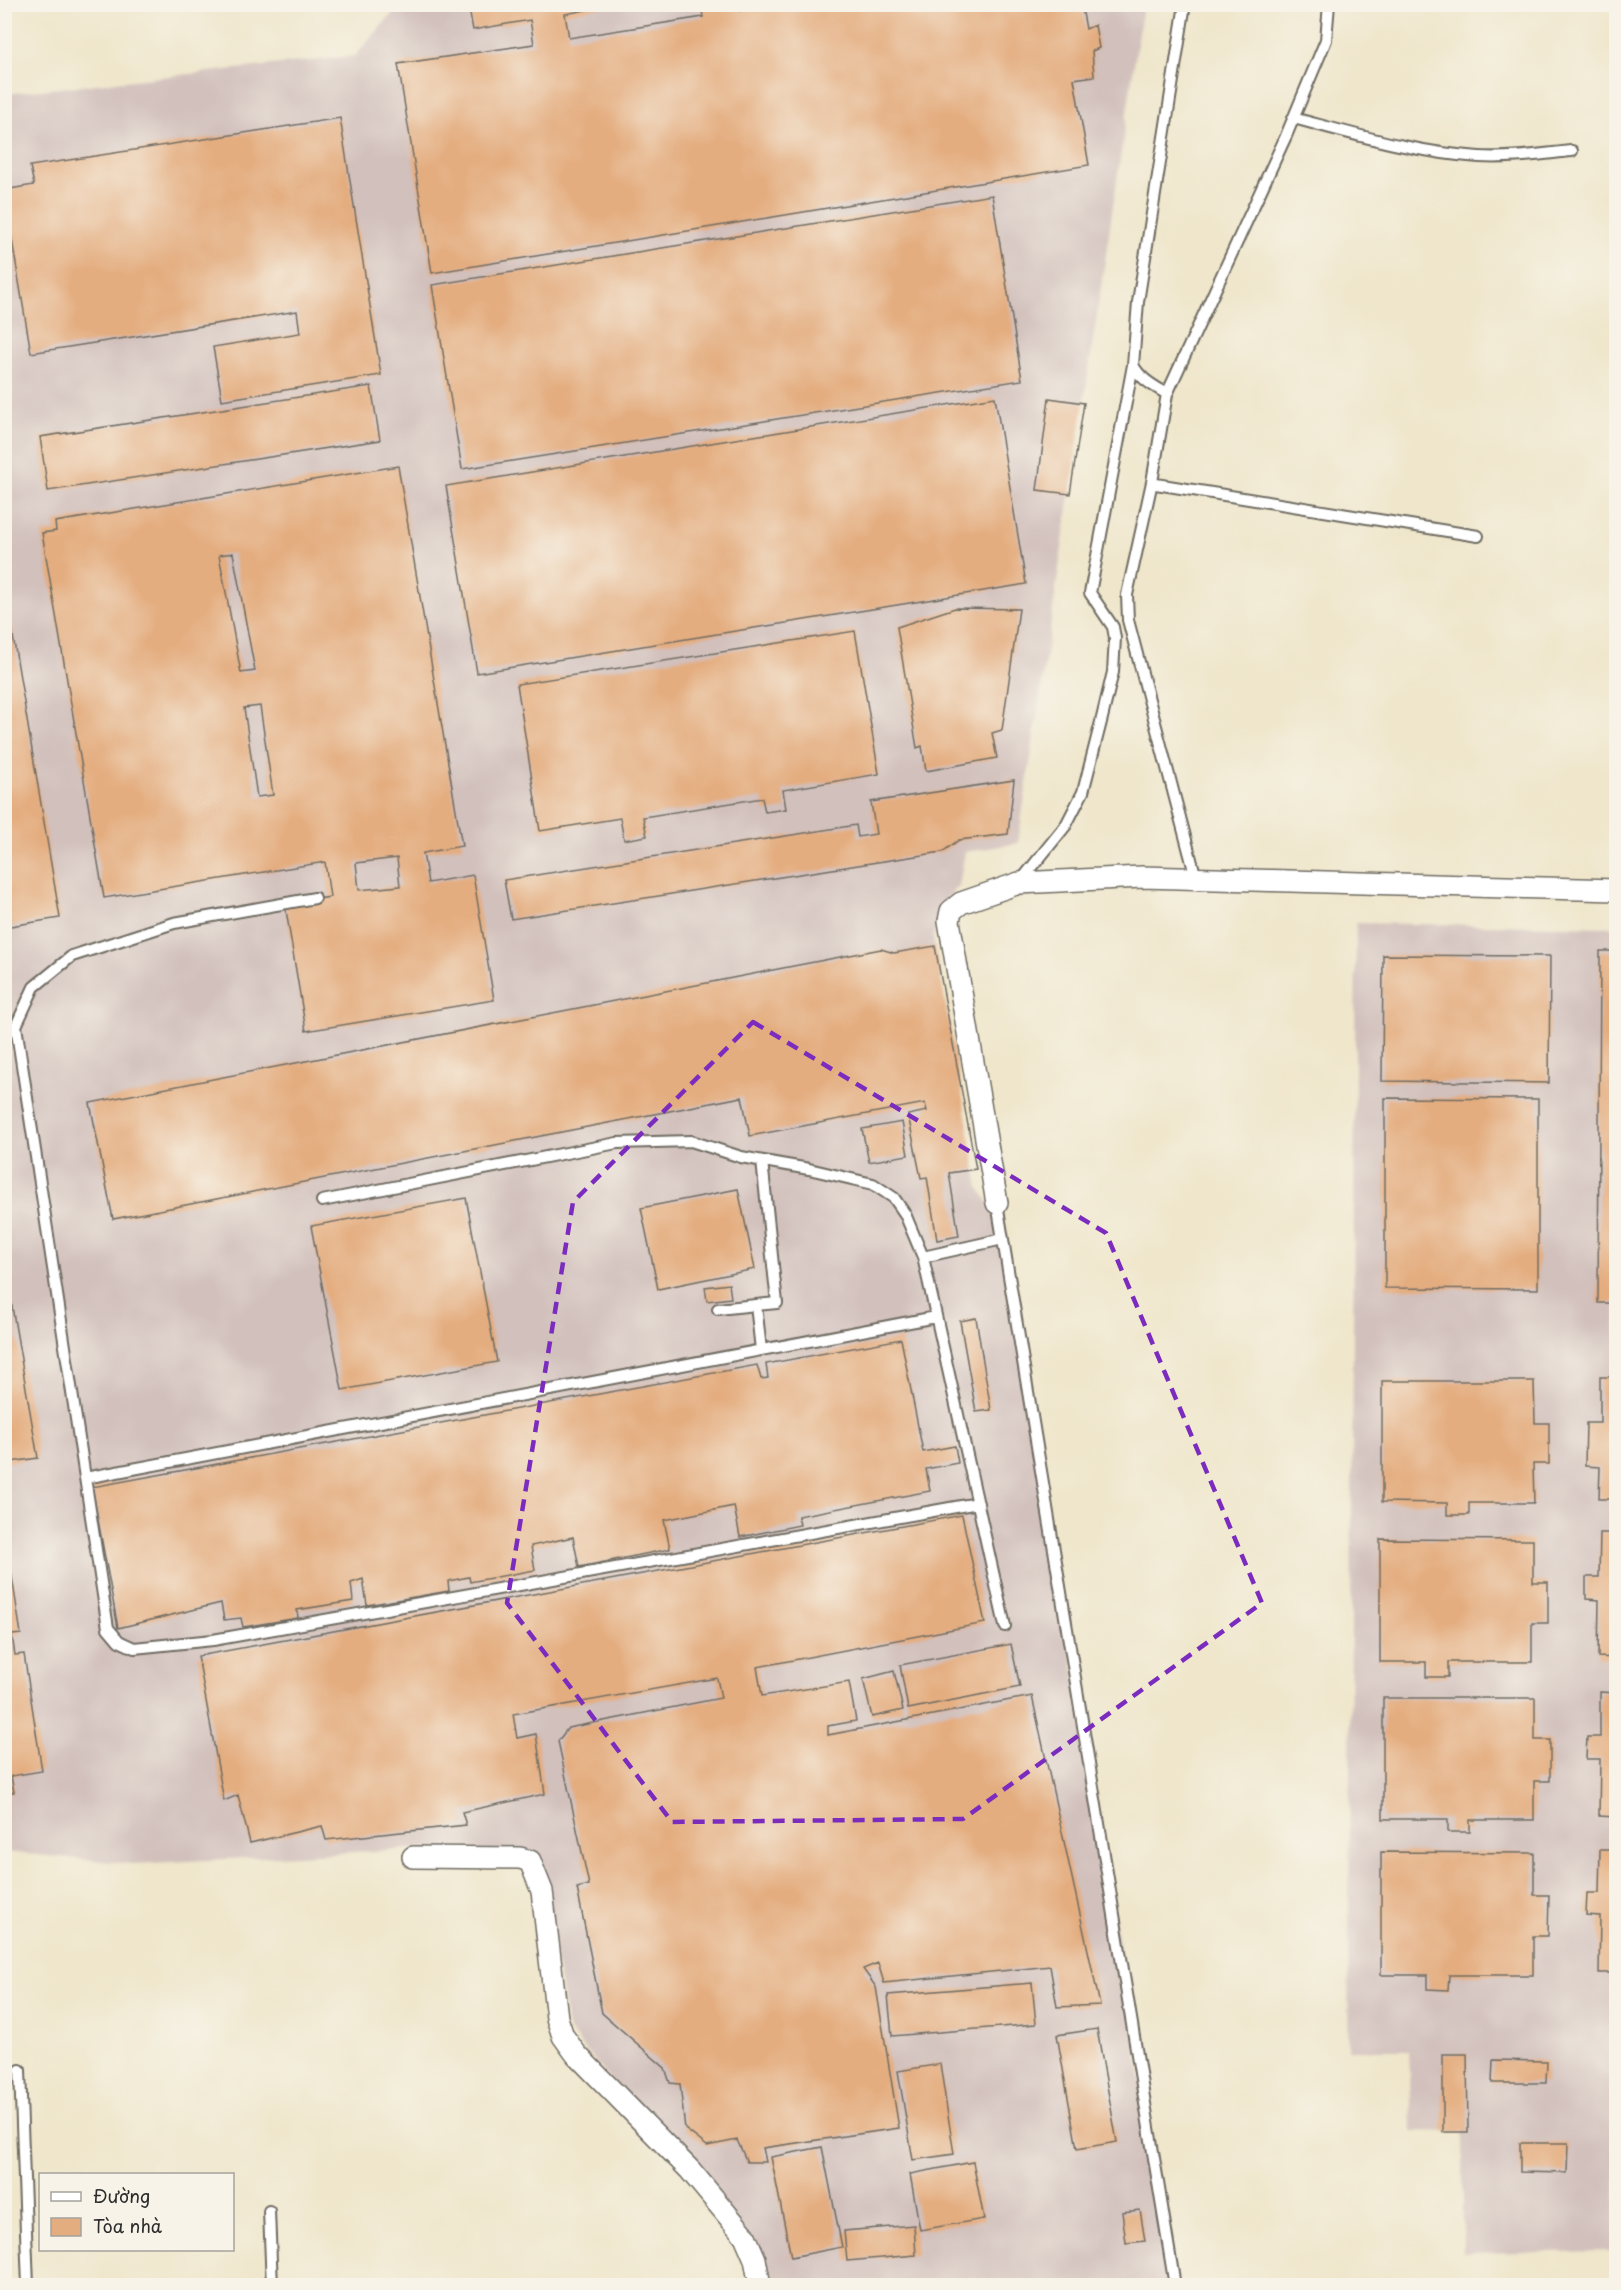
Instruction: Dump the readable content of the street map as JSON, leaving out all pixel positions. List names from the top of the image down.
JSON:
{
  "legend": ["Đường", "Tòa nhà"]
}
